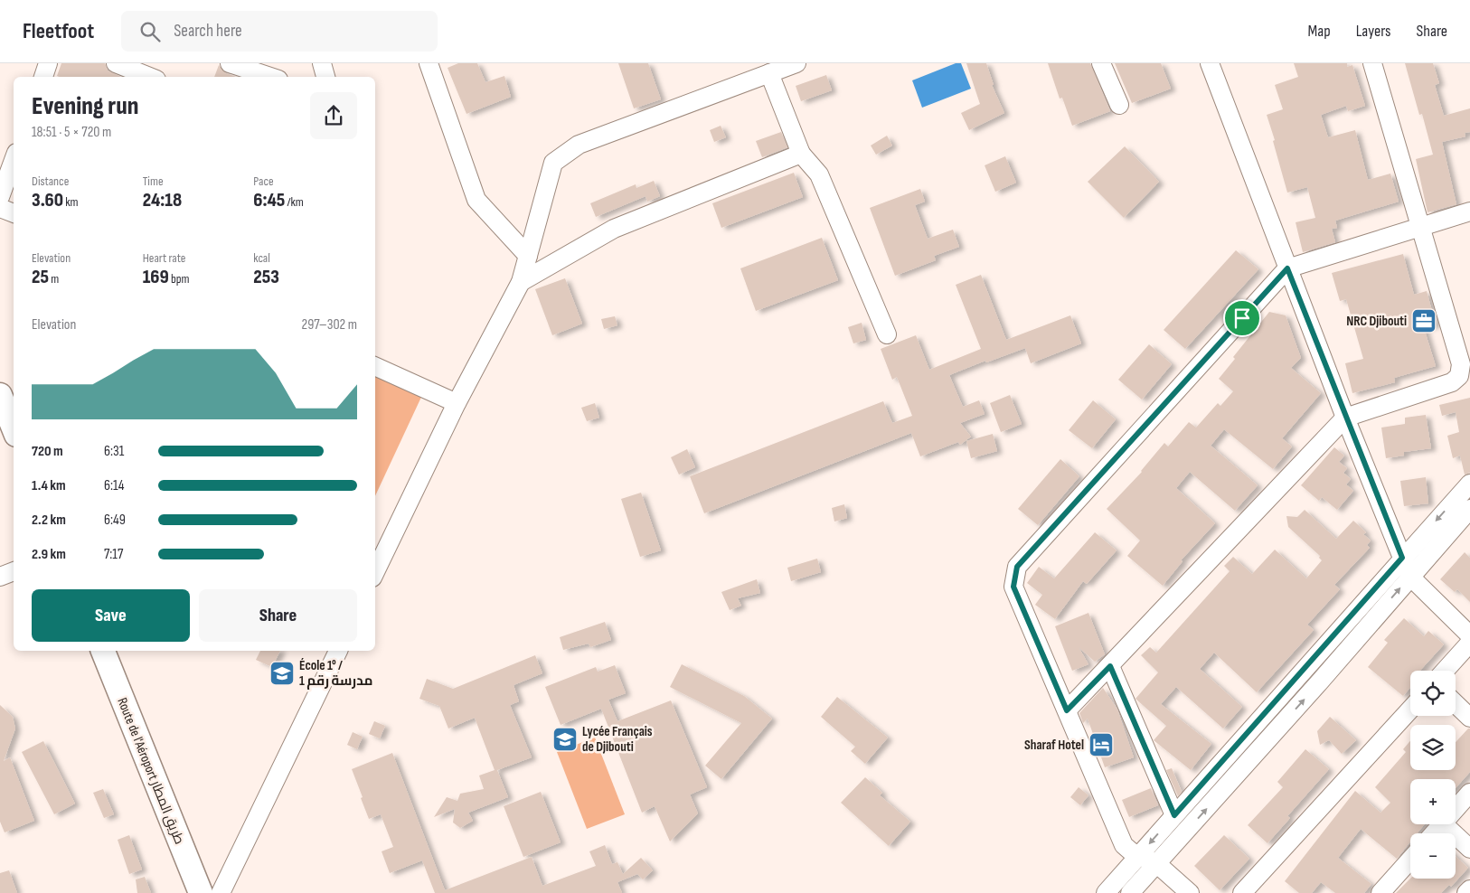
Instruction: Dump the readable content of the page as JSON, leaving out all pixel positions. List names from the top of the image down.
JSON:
{
  "streets": {
    "main road": ["Route de l'Aéroport طريق المطار"]
  },
  "places": {
    "office": ["NRC Djibouti"],
    "school or university": ["École 1° / مدرسة رقم 1", "Lycée Français de Djibouti"],
    "hotel": ["Sharaf Hotel"]
  },
  "page": {
    "header": "Fleetfoot",
    "search": "Search here",
    "nav": ["Map", "Layers", "Share"],
    "heading": ["Evening run", "18:51 · 5 × 720 m"],
    "stats": [
      ["Distance", "3.60 km"],
      ["Time", "24:18"],
      ["Pace", "6:45 /km"],
      ["Elevation", "25 m"],
      ["Heart rate", "169 bpm"],
      ["kcal", "253"]
    ],
    "chart": ["Elevation", "297–302 m"],
    "list": [
      {
        "name": "720 m",
        "note": "6:31"
      },
      {
        "name": "1.4 km",
        "note": "6:14"
      },
      {
        "name": "2.2 km",
        "note": "6:49"
      },
      {
        "name": "2.9 km",
        "note": "7:17"
      }
    ],
    "buttons": ["Save", "Share"],
    "map_buttons": ["+", "−"]
  }
}
